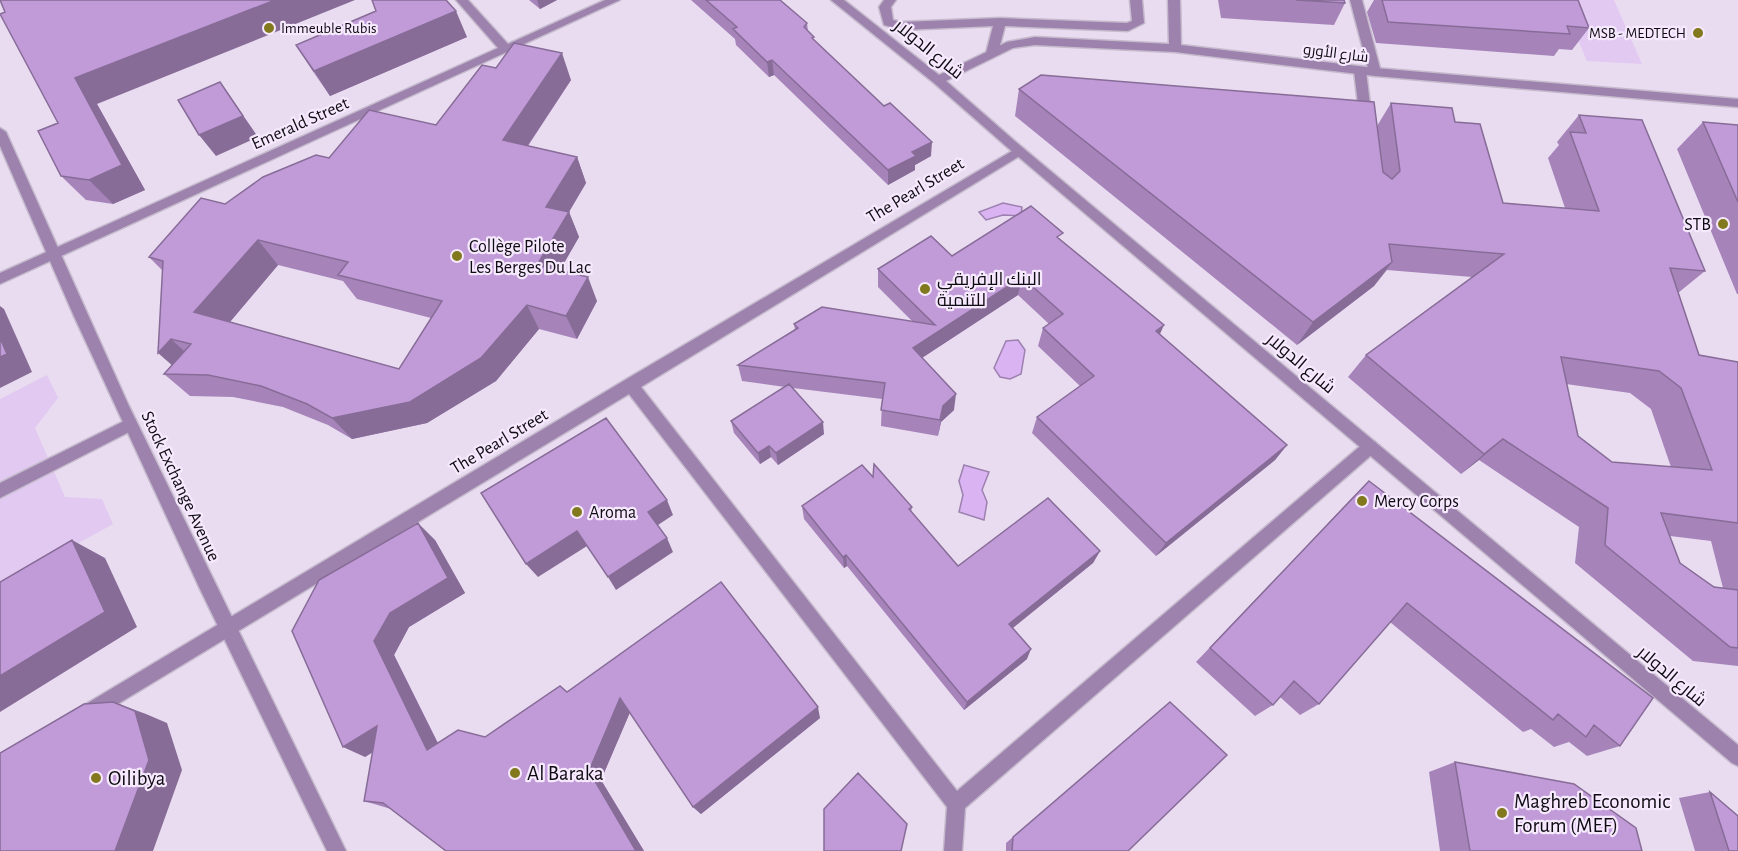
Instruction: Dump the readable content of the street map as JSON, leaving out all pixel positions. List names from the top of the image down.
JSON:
{
  "streets": {
    "street": [
      "شارع الدولار",
      "شارع الأورو",
      "Emerald Street",
      "The Pearl Street",
      "Stock Exchange Avenue"
    ]
  },
  "crossings": [
    ["شارع الدولار", "شارع الأورو"],
    ["شارع الدولار", "The Pearl Street"],
    ["Emerald Street", "Stock Exchange Avenue"],
    ["The Pearl Street", "Stock Exchange Avenue"]
  ],
  "places": [
    "Immeuble Rubis",
    "MSB - MEDTECH",
    "STB",
    "Collège Pilote Les Berges Du Lac",
    "البنك الإفريقي للتنمية",
    "Mercy Corps",
    "Aroma",
    "Al Baraka",
    "Oilibya",
    "Maghreb Economic Forum (MEF)"
  ]
}
